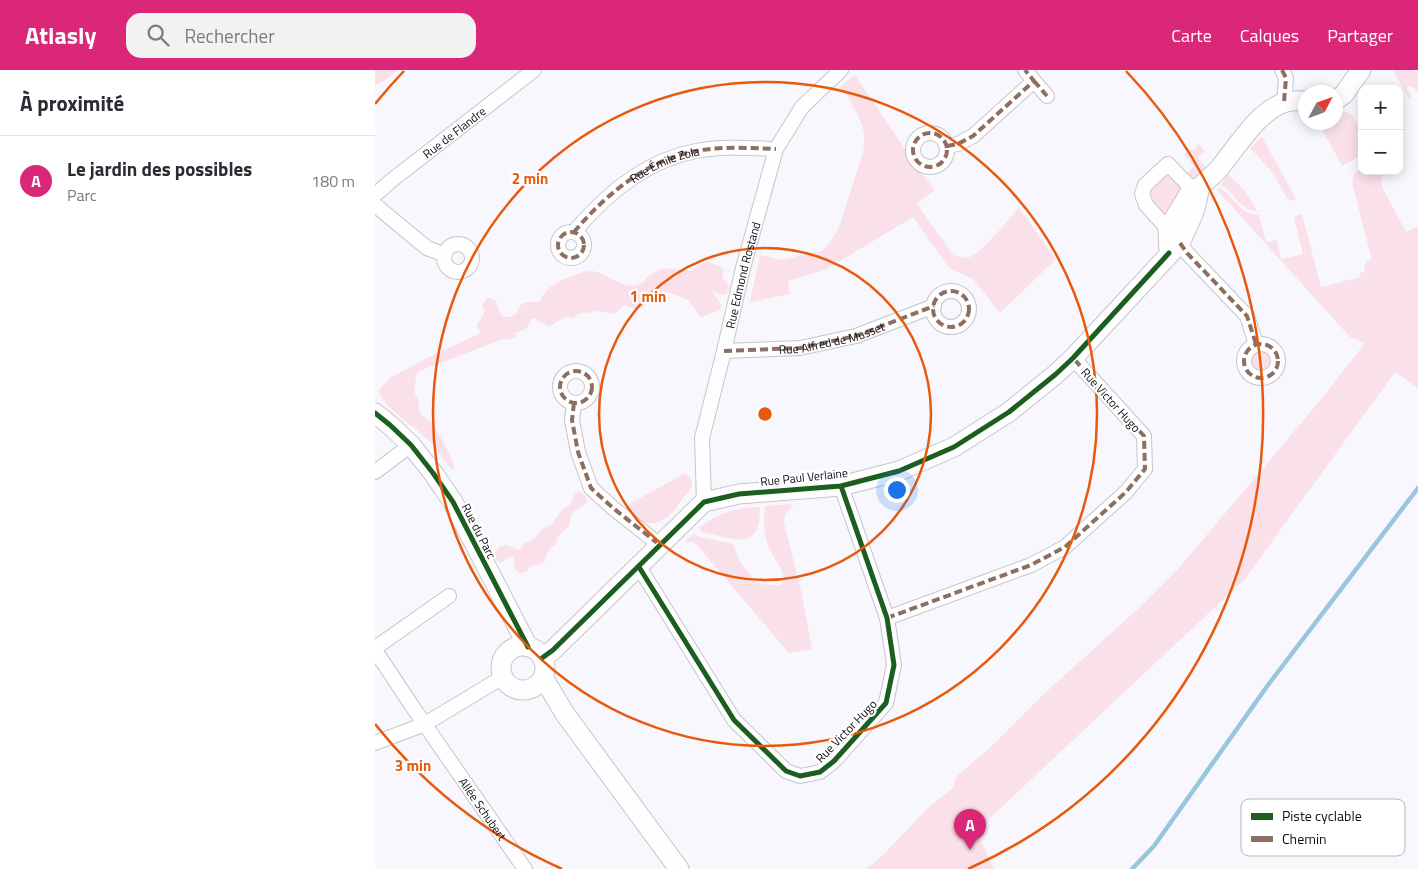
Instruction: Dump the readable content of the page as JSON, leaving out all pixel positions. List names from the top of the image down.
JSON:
{
  "streets": {
    "street": [
      "Rue de Flandre",
      "Rue Émile Zola",
      "Rue Edmond Rostand",
      "Rue Alfred de Musset",
      "Rue Victor Hugo",
      "Rue Paul Verlaine",
      "Rue du Parc",
      "Allée Schubert"
    ]
  },
  "crossings": [
    ["Rue Émile Zola", "Rue Edmond Rostand"],
    ["Rue Edmond Rostand", "Rue Alfred de Musset"],
    ["Rue Edmond Rostand", "Rue Paul Verlaine"],
    ["Rue Victor Hugo", "Rue Paul Verlaine"]
  ],
  "legend": ["Piste cyclable", "Chemin"],
  "north": "top right",
  "page": {
    "header": "Atlasly",
    "search": "Rechercher",
    "nav": ["Carte", "Calques", "Partager"],
    "heading": "À proximité",
    "map_buttons": ["+", "−"],
    "list": [
      {
        "mark": "A",
        "name": "Le jardin des possibles",
        "note": "Parc",
        "value": "180 m"
      }
    ],
    "pins": "A"
  },
  "rings": ["2 min", "1 min", "3 min"]
}
